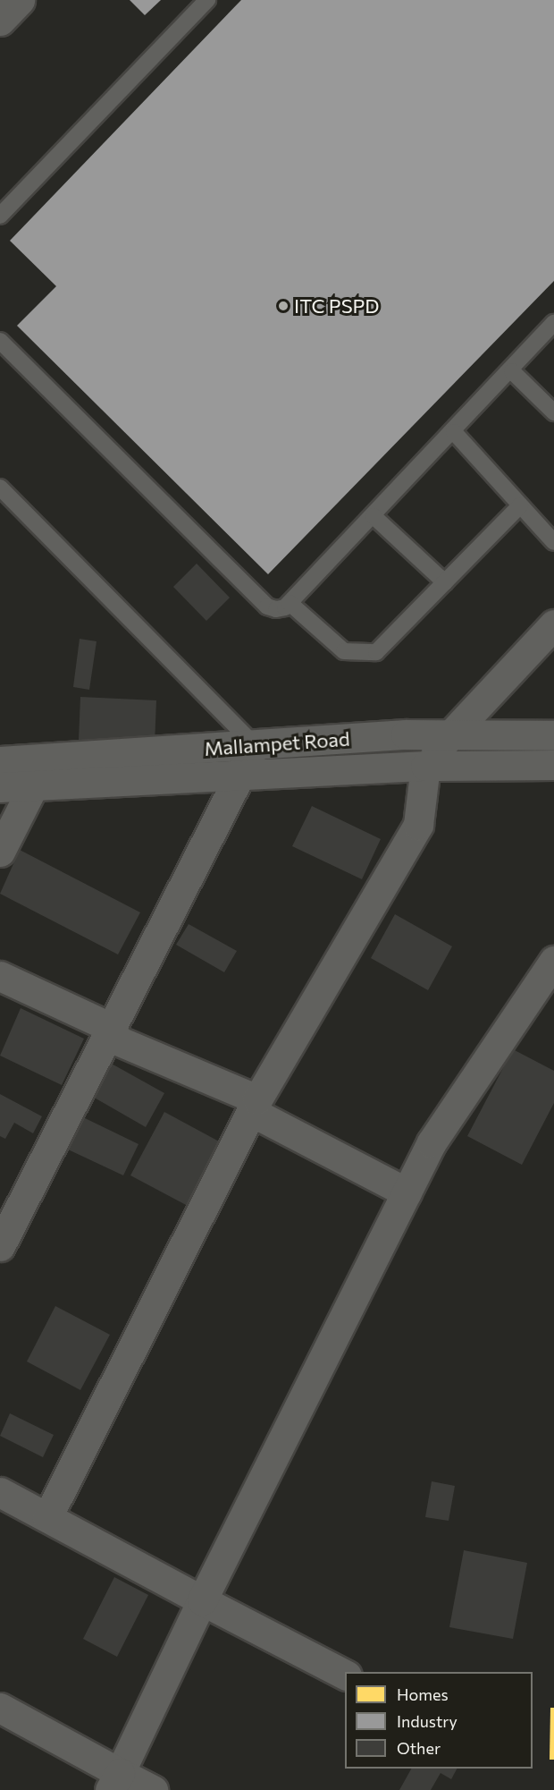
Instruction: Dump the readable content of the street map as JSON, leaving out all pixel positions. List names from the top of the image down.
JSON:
{
  "streets": {
    "street": ["Mallampet Road"]
  },
  "places": ["ITC PSPD"],
  "legend": ["Homes", "Industry", "Other"]
}
